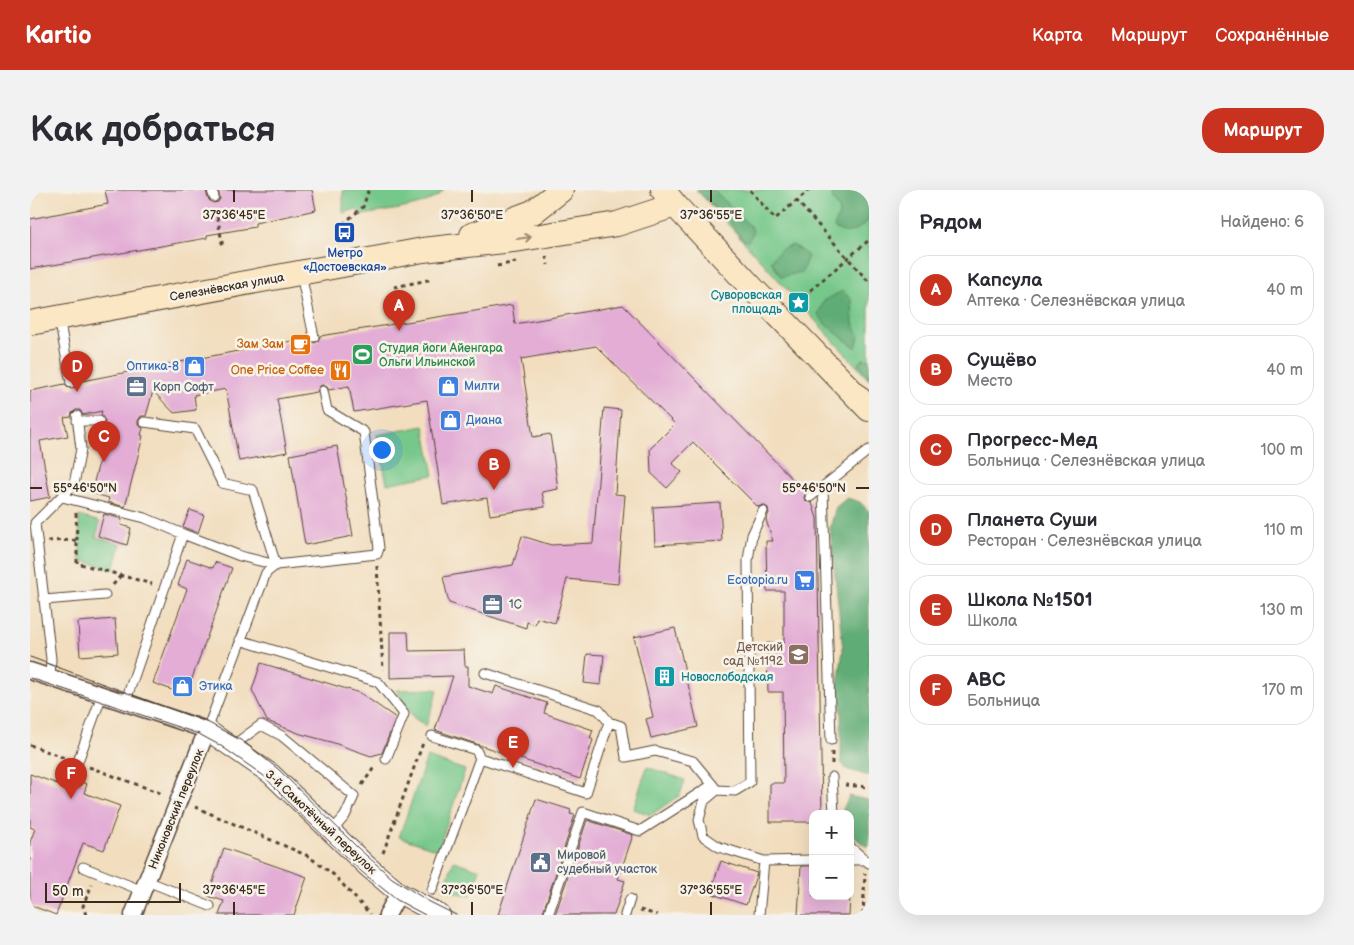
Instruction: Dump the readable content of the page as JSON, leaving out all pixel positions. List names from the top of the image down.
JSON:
{
  "streets": {
    "main road": ["Селезнёвская улица"],
    "street": ["Никоновский переулок", "3-й Самотёчный переулок"]
  },
  "crossings": [
    ["Никоновский переулок", "3-й Самотёчный переулок"]
  ],
  "places": {
    "bus stop": ["Метро «Достоевская»"],
    "place": ["Суворовская площадь"],
    "cafe": ["Зам Зам"],
    "sports": ["Студия йоги Айенгара Ольги Ильинской"],
    "shop": [
      "Оптика-8",
      "Милти",
      "Диана",
      "Этика"
    ],
    "restaurant": ["One Price Coffee"],
    "office": ["Корп Софт", "1С"],
    "supermarket": ["Ecotopia.ru"],
    "school or university": ["Детский сад №1192"],
    "building": ["Новослободская"],
    "public building": ["Мировой судебный участок"]
  },
  "scale_bar": "50 m",
  "page": {
    "header": "Kartio",
    "nav": ["Карта", "Маршрут", "Сохранённые"],
    "buttons": "Маршрут",
    "title": "Как добраться",
    "heading": ["Рядом", "Найдено: 6"],
    "list": [
      {
        "mark": "A",
        "name": "Капсула",
        "note": "Аптека · Селезнёвская улица",
        "value": "40 m"
      },
      {
        "mark": "B",
        "name": "Сущёво",
        "note": "Место",
        "value": "40 m"
      },
      {
        "mark": "C",
        "name": "Прогресс-Мед",
        "note": "Больница · Селезнёвская улица",
        "value": "100 m"
      },
      {
        "mark": "D",
        "name": "Планета Суши",
        "note": "Ресторан · Селезнёвская улица",
        "value": "110 m"
      },
      {
        "mark": "E",
        "name": "Школа №1501",
        "note": "Школа",
        "value": "130 m"
      },
      {
        "mark": "F",
        "name": "ABC",
        "note": "Больница",
        "value": "170 m"
      }
    ],
    "pins": [
      "A",
      "D",
      "C",
      "B",
      "E",
      "F"
    ],
    "map_buttons": ["+", "−"],
    "scale": "50 m"
  },
  "coordinates": [
    "37°36'45\"E",
    "37°36'50\"E",
    "37°36'55\"E",
    "55°46'50\"N"
  ]
}
